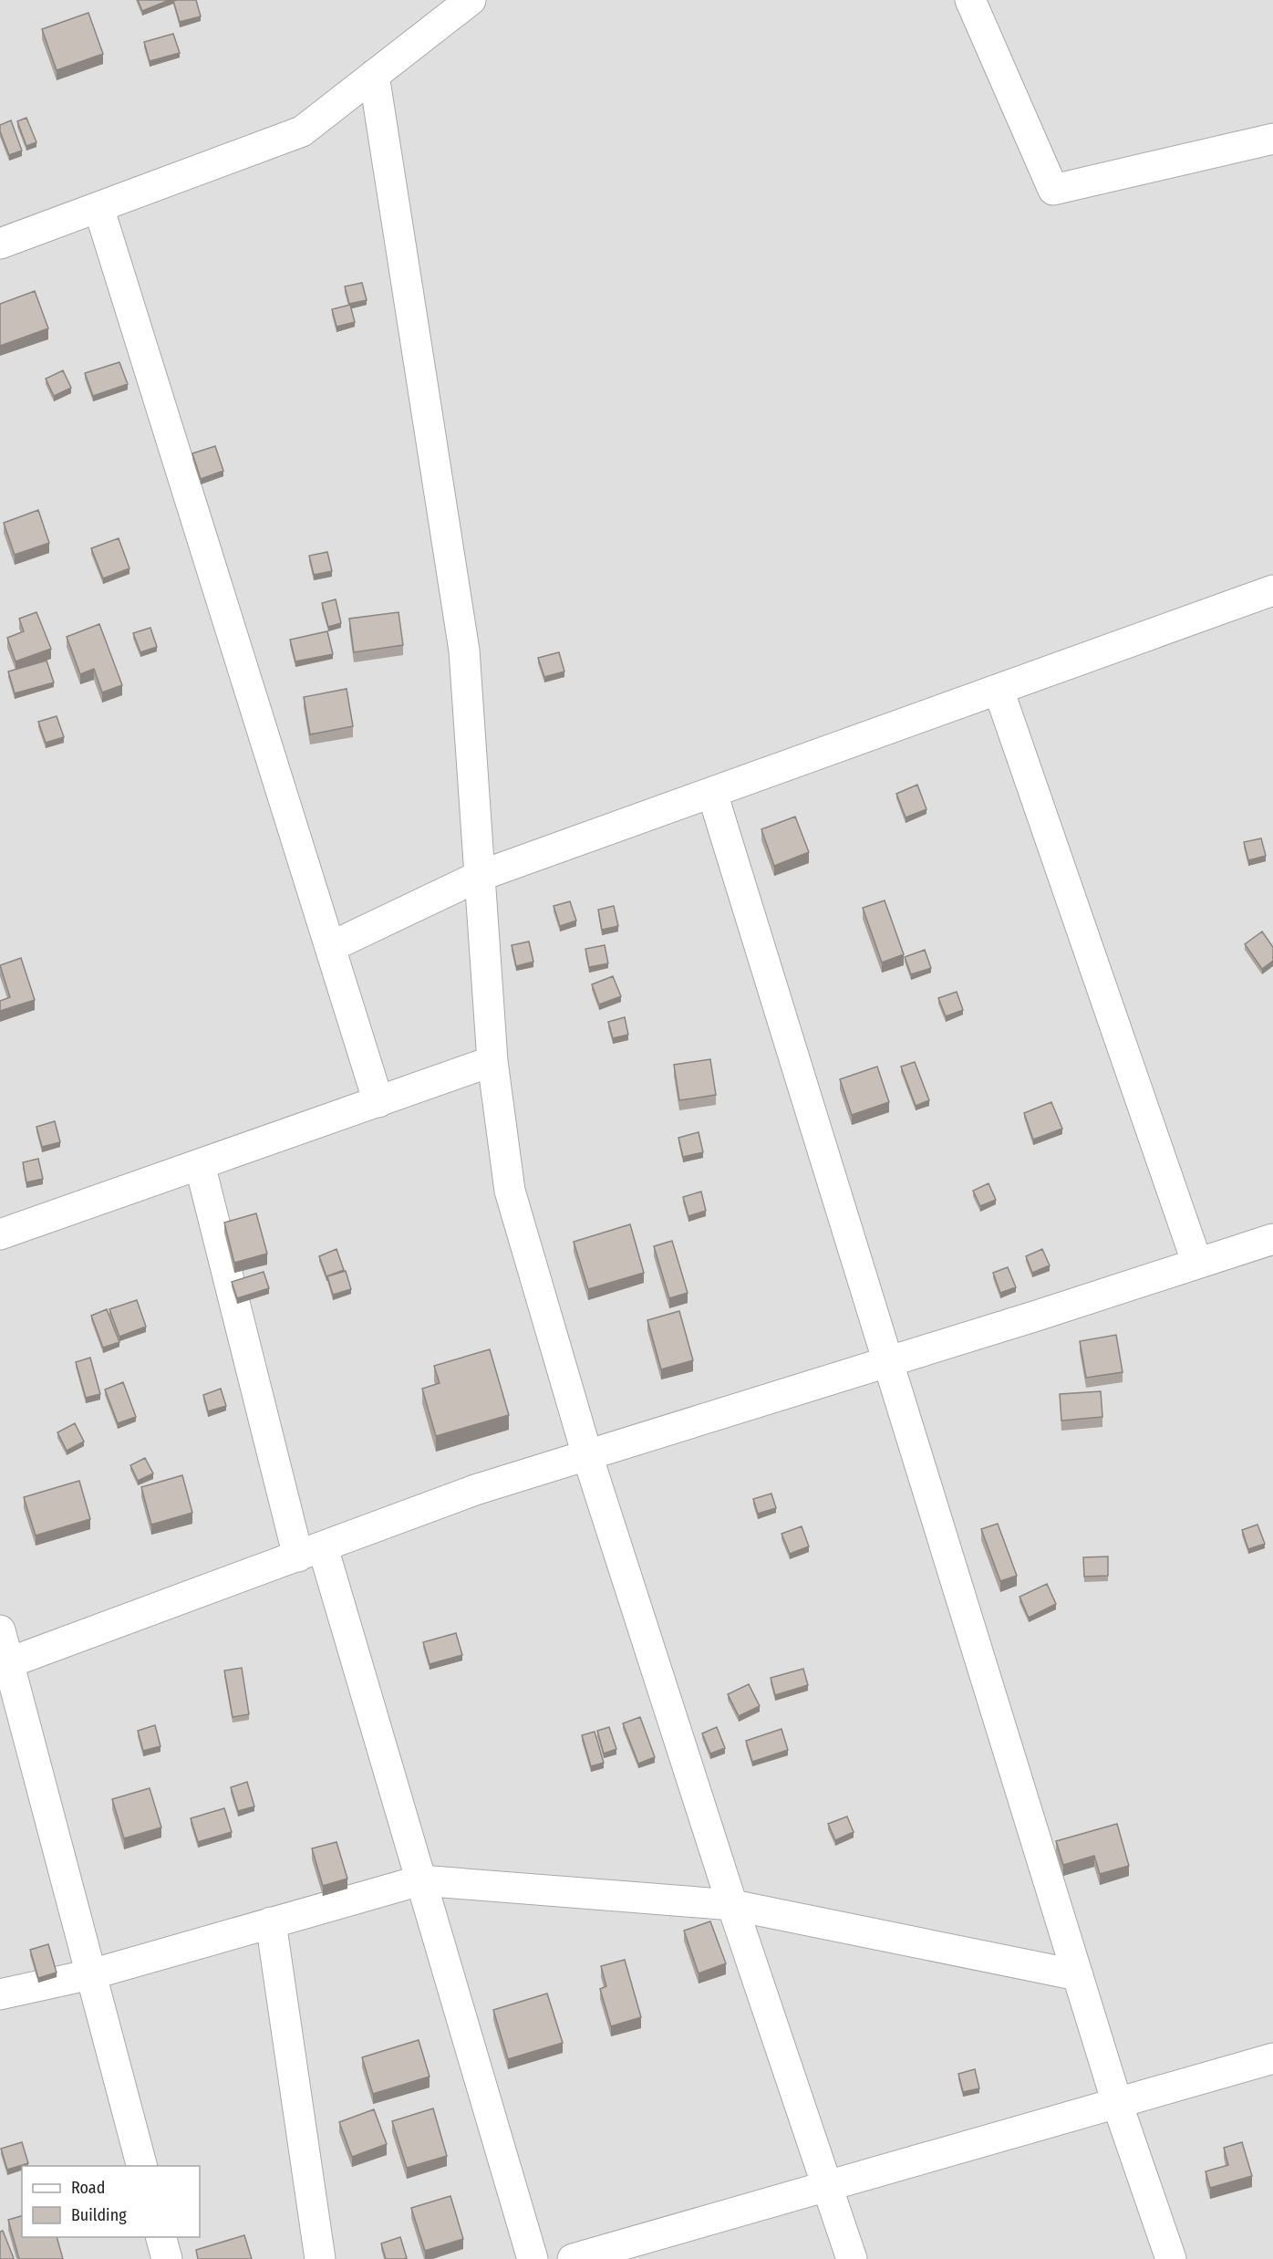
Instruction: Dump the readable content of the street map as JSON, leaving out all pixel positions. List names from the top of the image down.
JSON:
{
  "legend": ["Road", "Building"]
}
